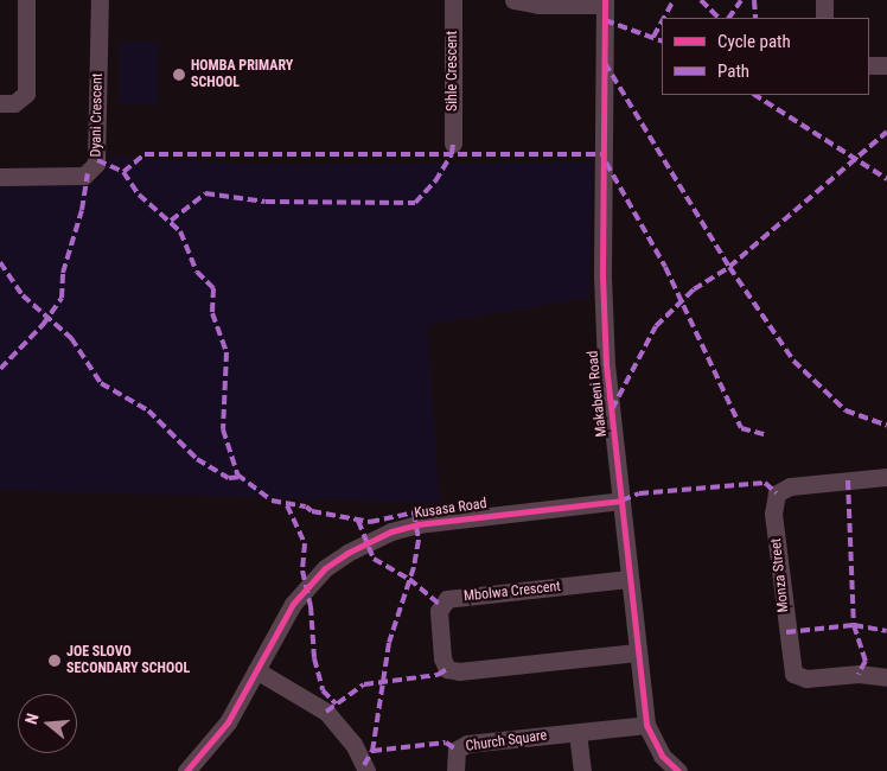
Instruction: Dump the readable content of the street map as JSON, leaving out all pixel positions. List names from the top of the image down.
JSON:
{
  "streets": {
    "street": [
      "Sihle Crescent",
      "Dyani Crescent",
      "Makabeni Road",
      "Kusasa Road",
      "Monza Street",
      "Mbolwa Crescent",
      "Church Square"
    ]
  },
  "crossings": [
    ["Makabeni Road", "Kusasa Road"],
    ["Makabeni Road", "Mbolwa Crescent"],
    ["Makabeni Road", "Church Square"]
  ],
  "places": ["HOMBA PRIMARY SCHOOL", "JOE SLOVO SECONDARY SCHOOL"],
  "legend": ["Cycle path", "Path"],
  "north": "left"
}
